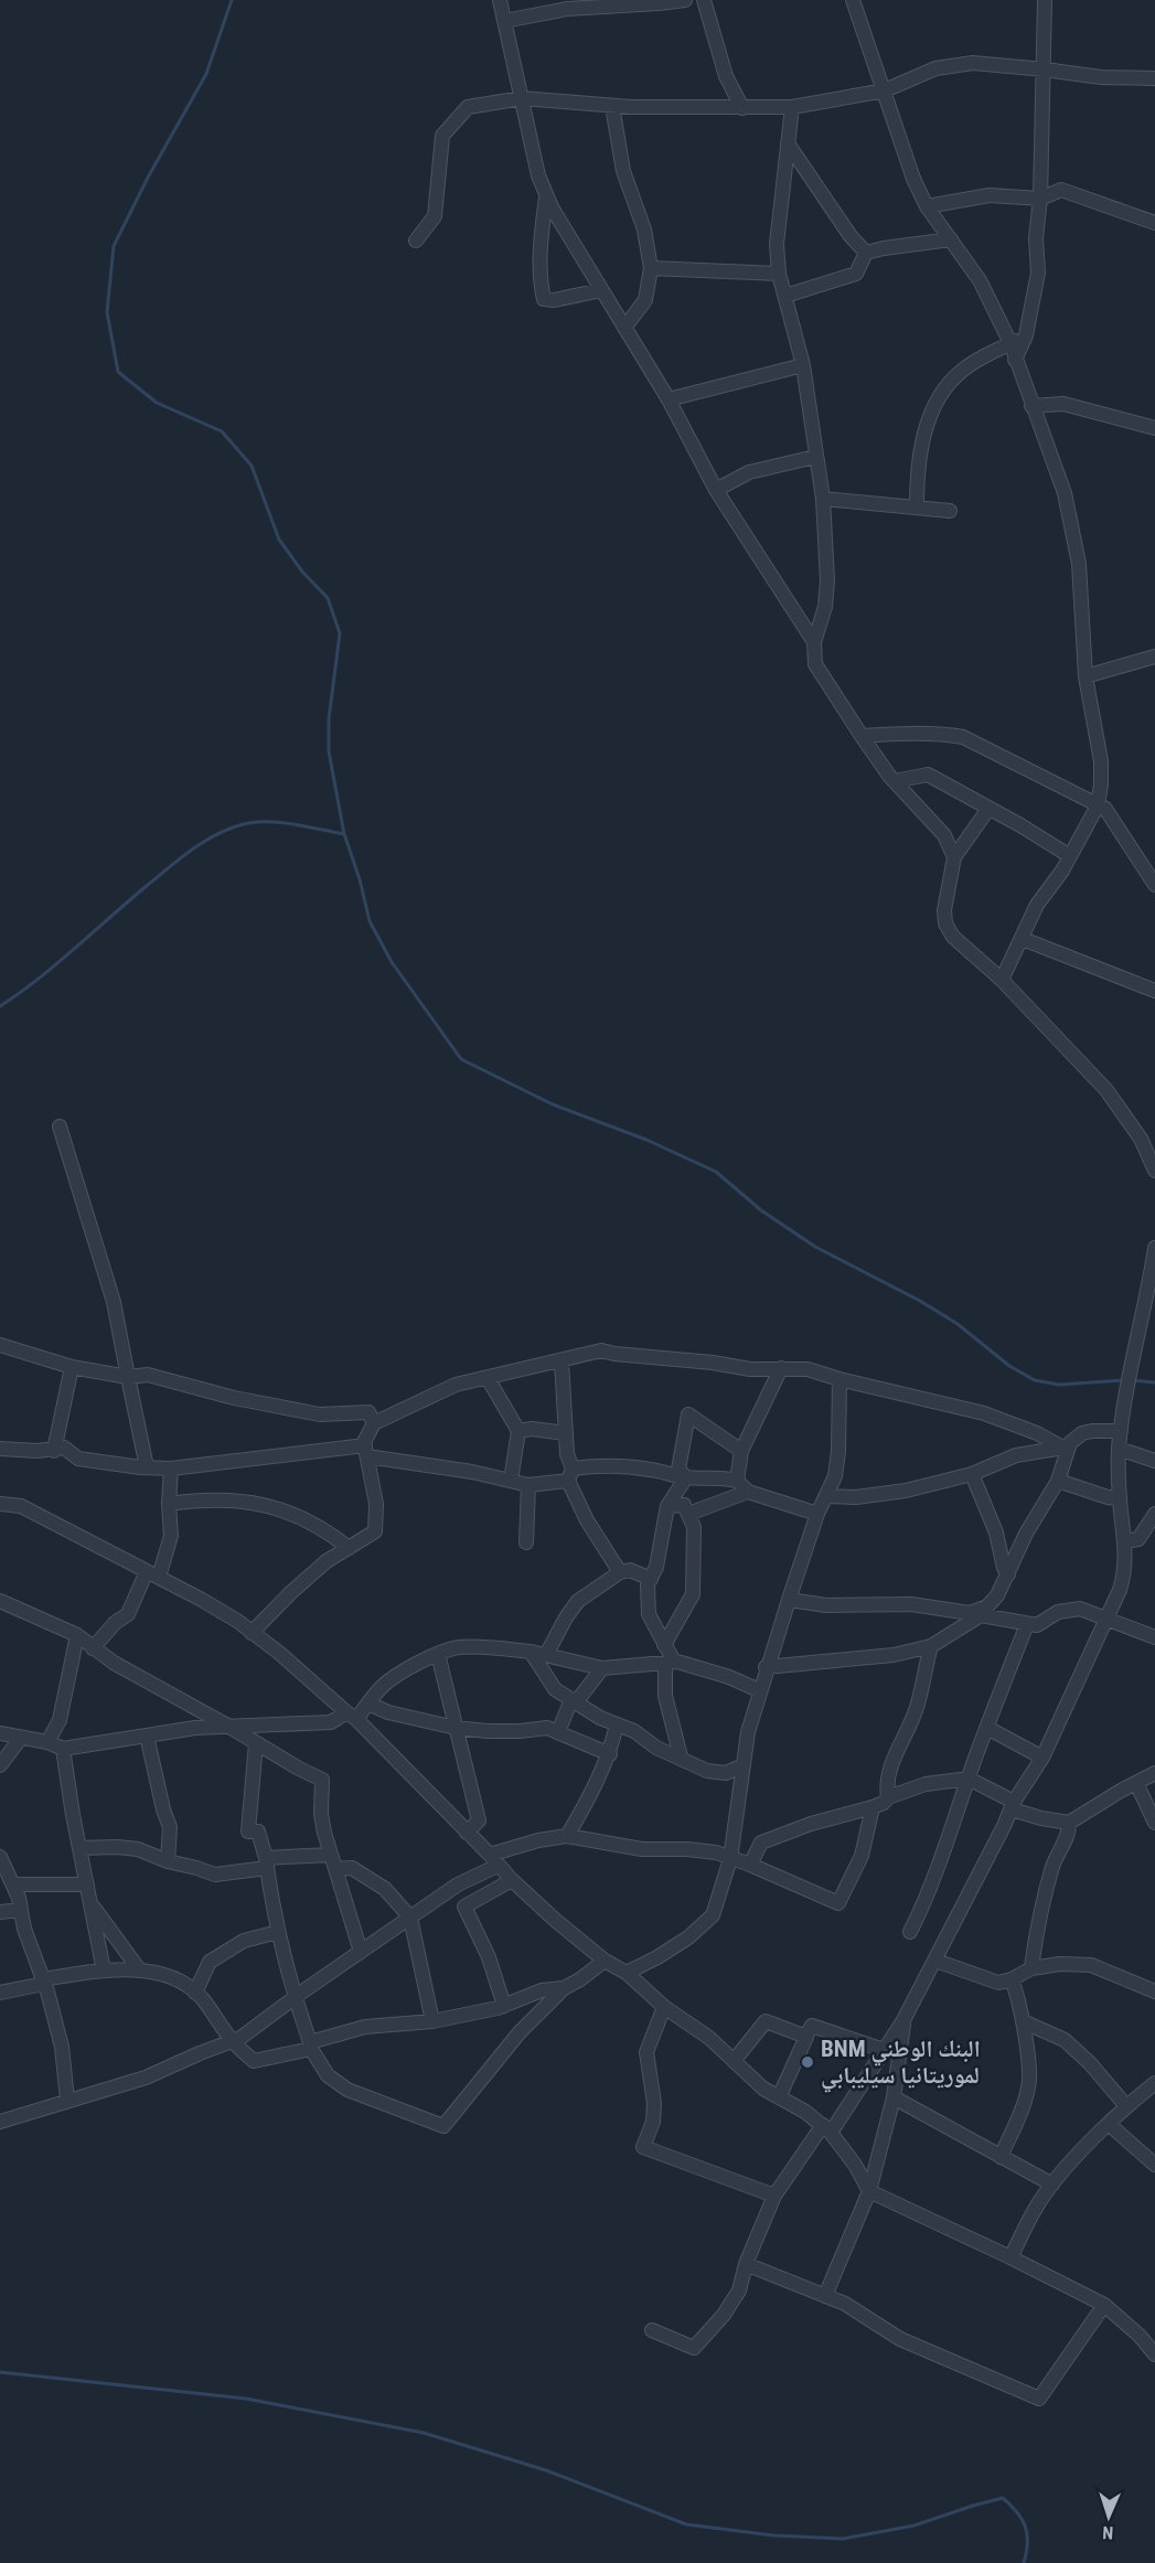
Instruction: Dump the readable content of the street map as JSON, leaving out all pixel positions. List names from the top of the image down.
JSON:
{
  "places": ["BNM البنك الوطني لموريتانيا سيليبابي"],
  "north": "bottom"
}
